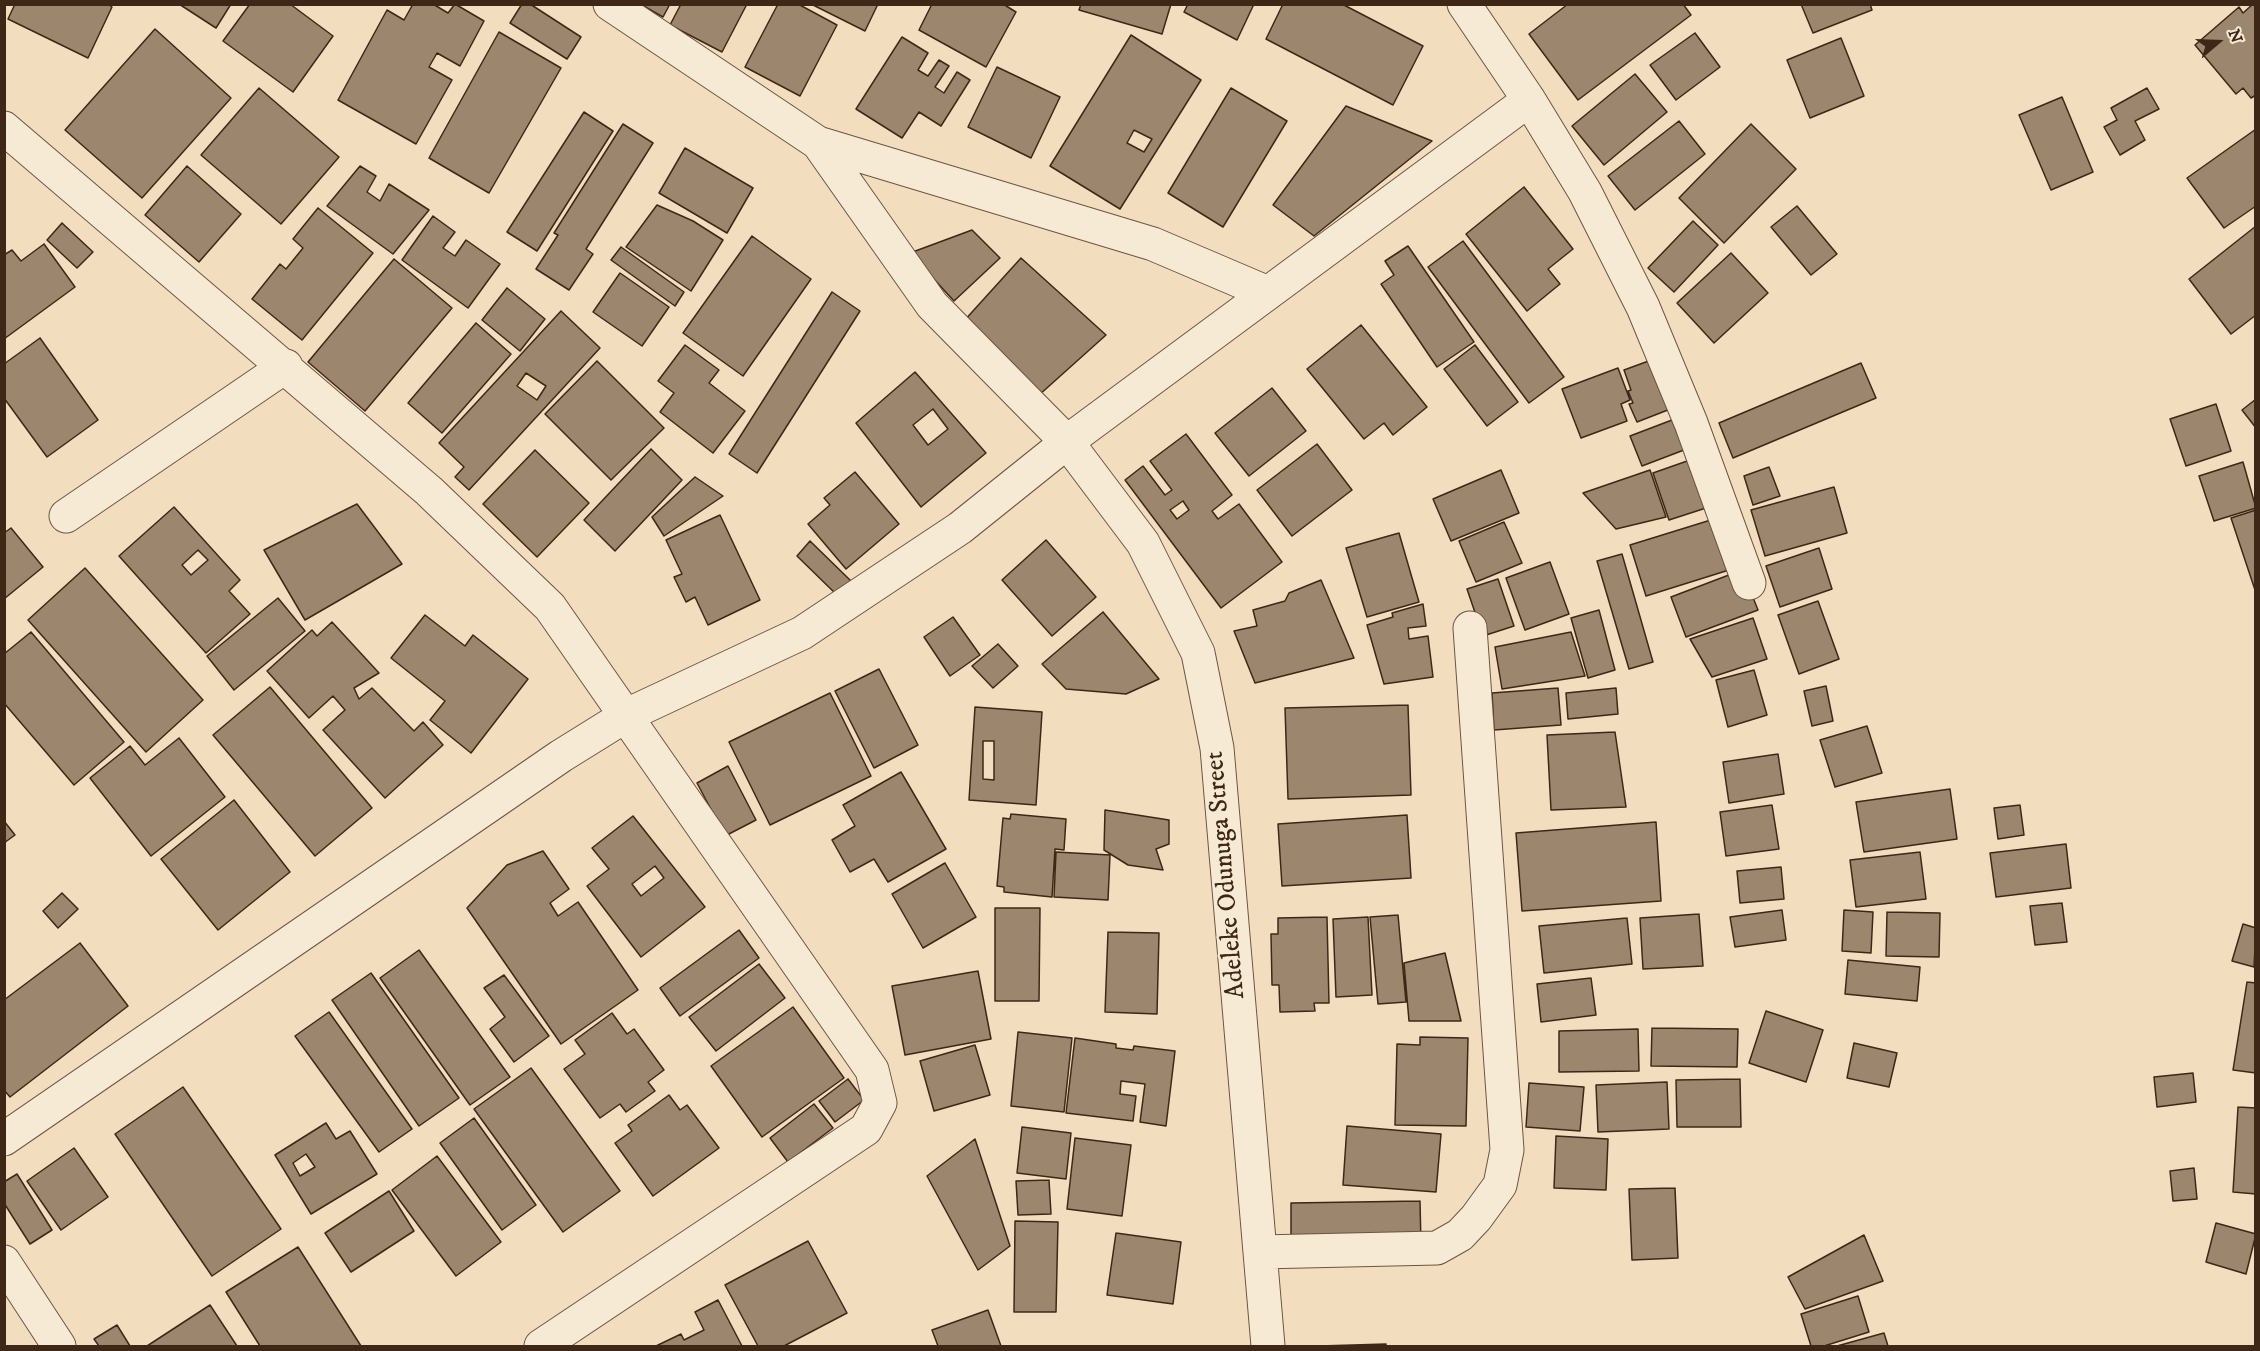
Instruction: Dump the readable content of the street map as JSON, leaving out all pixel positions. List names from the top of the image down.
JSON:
{
  "streets": {
    "street": ["Adeleke Odunuga Street"]
  },
  "north": "right"
}
